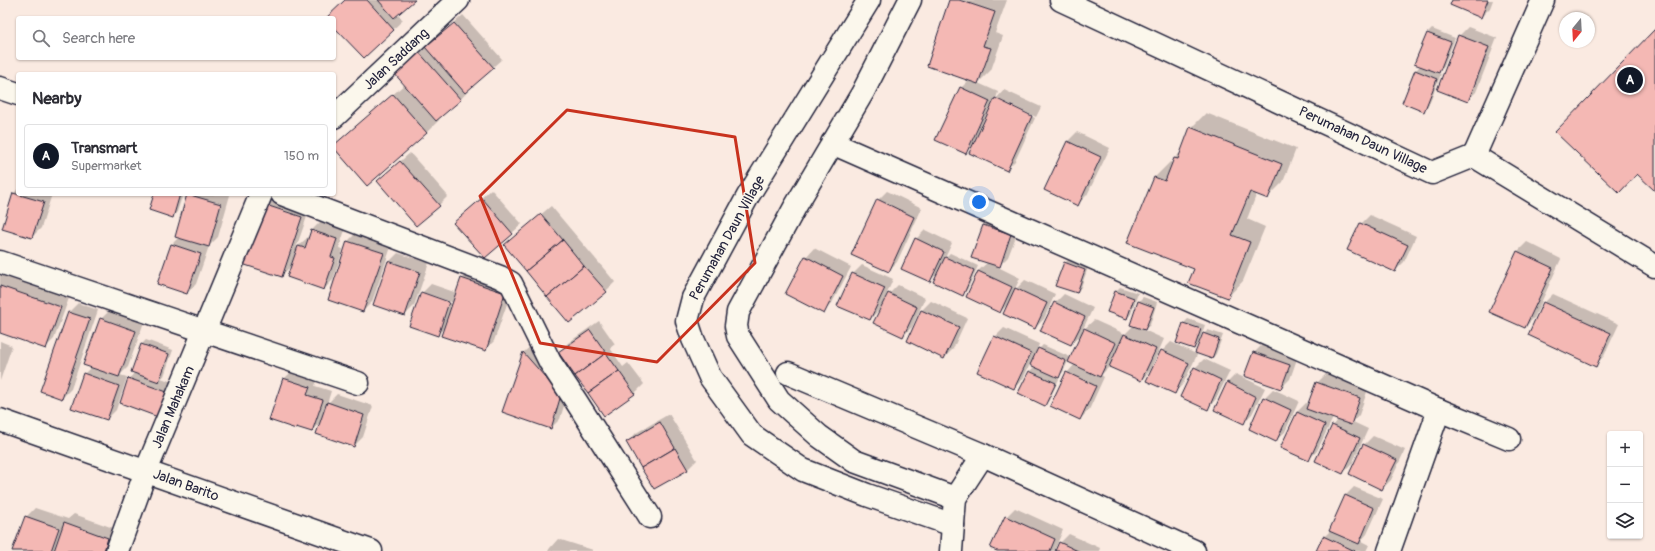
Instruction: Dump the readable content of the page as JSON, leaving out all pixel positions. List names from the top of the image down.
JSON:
{
  "streets": {
    "street": [
      "Jalan Saddang",
      "Perumahan Daun Village",
      "Jalan Mahakam",
      "Jalan Barito"
    ]
  },
  "crossings": [
    ["Jalan Mahakam", "Jalan Barito"]
  ],
  "north": "bottom",
  "page": {
    "search": "Search here",
    "pins": "A",
    "heading": "Nearby",
    "list": [
      {
        "mark": "A",
        "name": "Transmart",
        "note": "Supermarket",
        "value": "150 m"
      }
    ],
    "map_buttons": ["+", "−"]
  }
}
